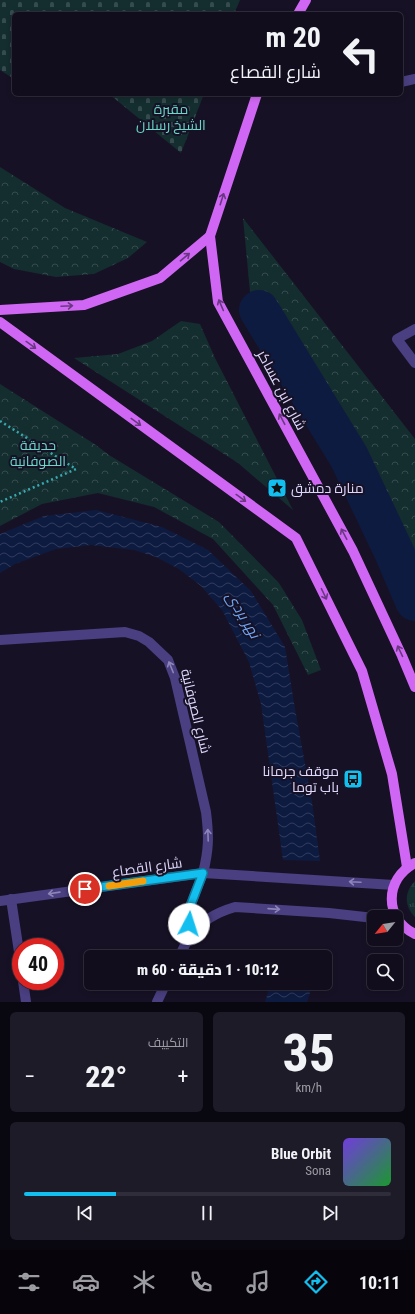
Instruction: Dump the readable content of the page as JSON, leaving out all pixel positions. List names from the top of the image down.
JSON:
{
  "streets": {
    "main road": ["شارع ابن عساكر"],
    "street": ["شارع الصوفانية", "شارع القصاع"]
  },
  "crossings": [
    ["شارع الصوفانية", "شارع القصاع"]
  ],
  "one_way": ["شارع ابن عساكر"],
  "water": ["نهر بردى"],
  "parks": ["مقبرة الشيخ رسلان", "حديقة الصوفانية"],
  "places": {
    "place": ["منارة دمشق"],
    "bus stop": ["موقف جرمانا باب توما"]
  },
  "north": "bottom left",
  "page": {
    "turn": ["20 m", "شارع القصاع"],
    "limit": "40",
    "trip": "10:12 · 1 دقيقة · 60 m",
    "tile": [
      ["35", "km/h"],
      "التكييف"
    ],
    "heat": ["−", "22°", "+"],
    "song": ["Blue Orbit", "Sona"],
    "tabs": "10:11"
  }
}
